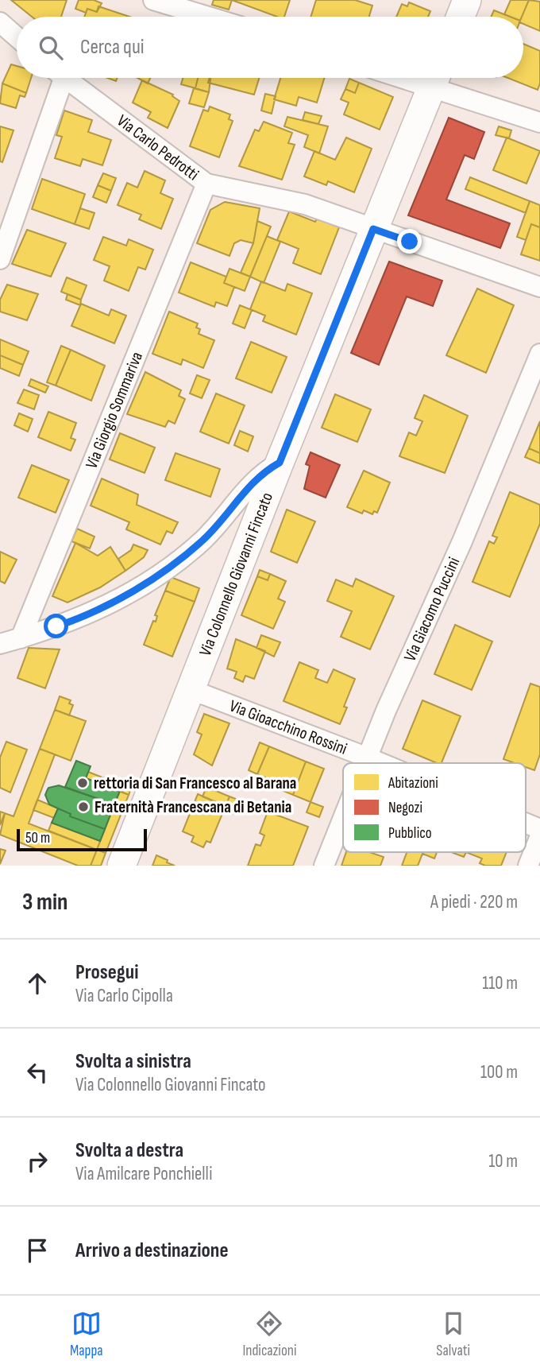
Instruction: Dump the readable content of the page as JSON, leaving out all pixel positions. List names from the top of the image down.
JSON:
{
  "streets": {
    "main road": ["Via Colonnello Giovanni Fincato"],
    "street": [
      "Via Carlo Pedrotti",
      "Via Giorgio Sommariva",
      "Via Giacomo Puccini",
      "Via Gioacchino Rossini"
    ]
  },
  "crossings": [
    ["Via Carlo Pedrotti", "Via Giorgio Sommariva"],
    ["Via Carlo Pedrotti", "Via Colonnello Giovanni Fincato"],
    ["Via Colonnello Giovanni Fincato", "Via Gioacchino Rossini"],
    ["Via Giacomo Puccini", "Via Gioacchino Rossini"]
  ],
  "places": ["rettoria di San Francesco al Barana", "Fraternità Francescana di Betania"],
  "legend": ["Abitazioni", "Negozi", "Pubblico"],
  "scale_bar": "50 m",
  "page": {
    "search": "Cerca qui",
    "scale": "50 m",
    "heading": ["3 min", "A piedi · 220 m"],
    "list": [
      ["Prosegui", "Via Carlo Cipolla", "110 m"],
      ["Svolta a sinistra", "Via Colonnello Giovanni Fincato", "100 m"],
      ["Svolta a destra", "Via Amilcare Ponchielli", "10 m"],
      "Arrivo a destinazione"
    ],
    "nav": ["Mappa", "Indicazioni", "Salvati"]
  }
}
